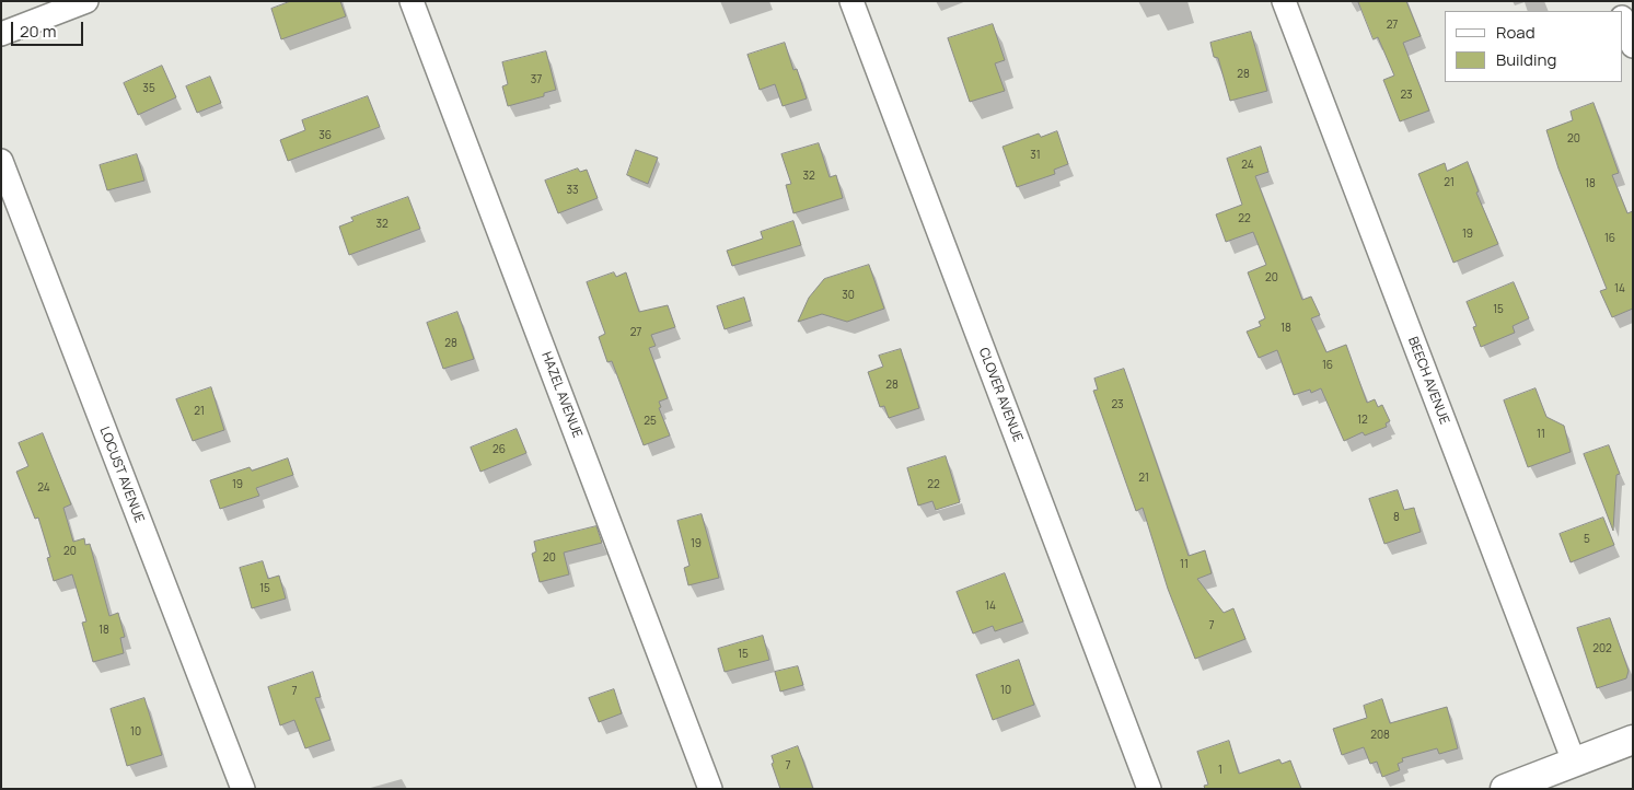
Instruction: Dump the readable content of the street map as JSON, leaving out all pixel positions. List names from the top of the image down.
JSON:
{
  "streets": {
    "street": [
      "BEECH AVENUE",
      "HAZEL AVENUE",
      "CLOVER AVENUE",
      "LOCUST AVENUE"
    ]
  },
  "house_numbers": [
    "27",
    "28",
    "37",
    "35",
    "23",
    "36",
    "20",
    "31",
    "24",
    "32",
    "21",
    "18",
    "33",
    "22",
    "32",
    "19",
    "16",
    "20",
    "14",
    "30",
    "15",
    "18",
    "27",
    "28",
    "16",
    "28",
    "23",
    "21",
    "12",
    "25",
    "11",
    "26",
    "21",
    "19",
    "22",
    "24",
    "8",
    "5",
    "19",
    "20",
    "20",
    "11",
    "15",
    "14",
    "7",
    "18",
    "202",
    "15",
    "10",
    "7",
    "10",
    "208",
    "7",
    "1"
  ],
  "legend": ["Road", "Building"],
  "scale_bar": "20 m"
}
